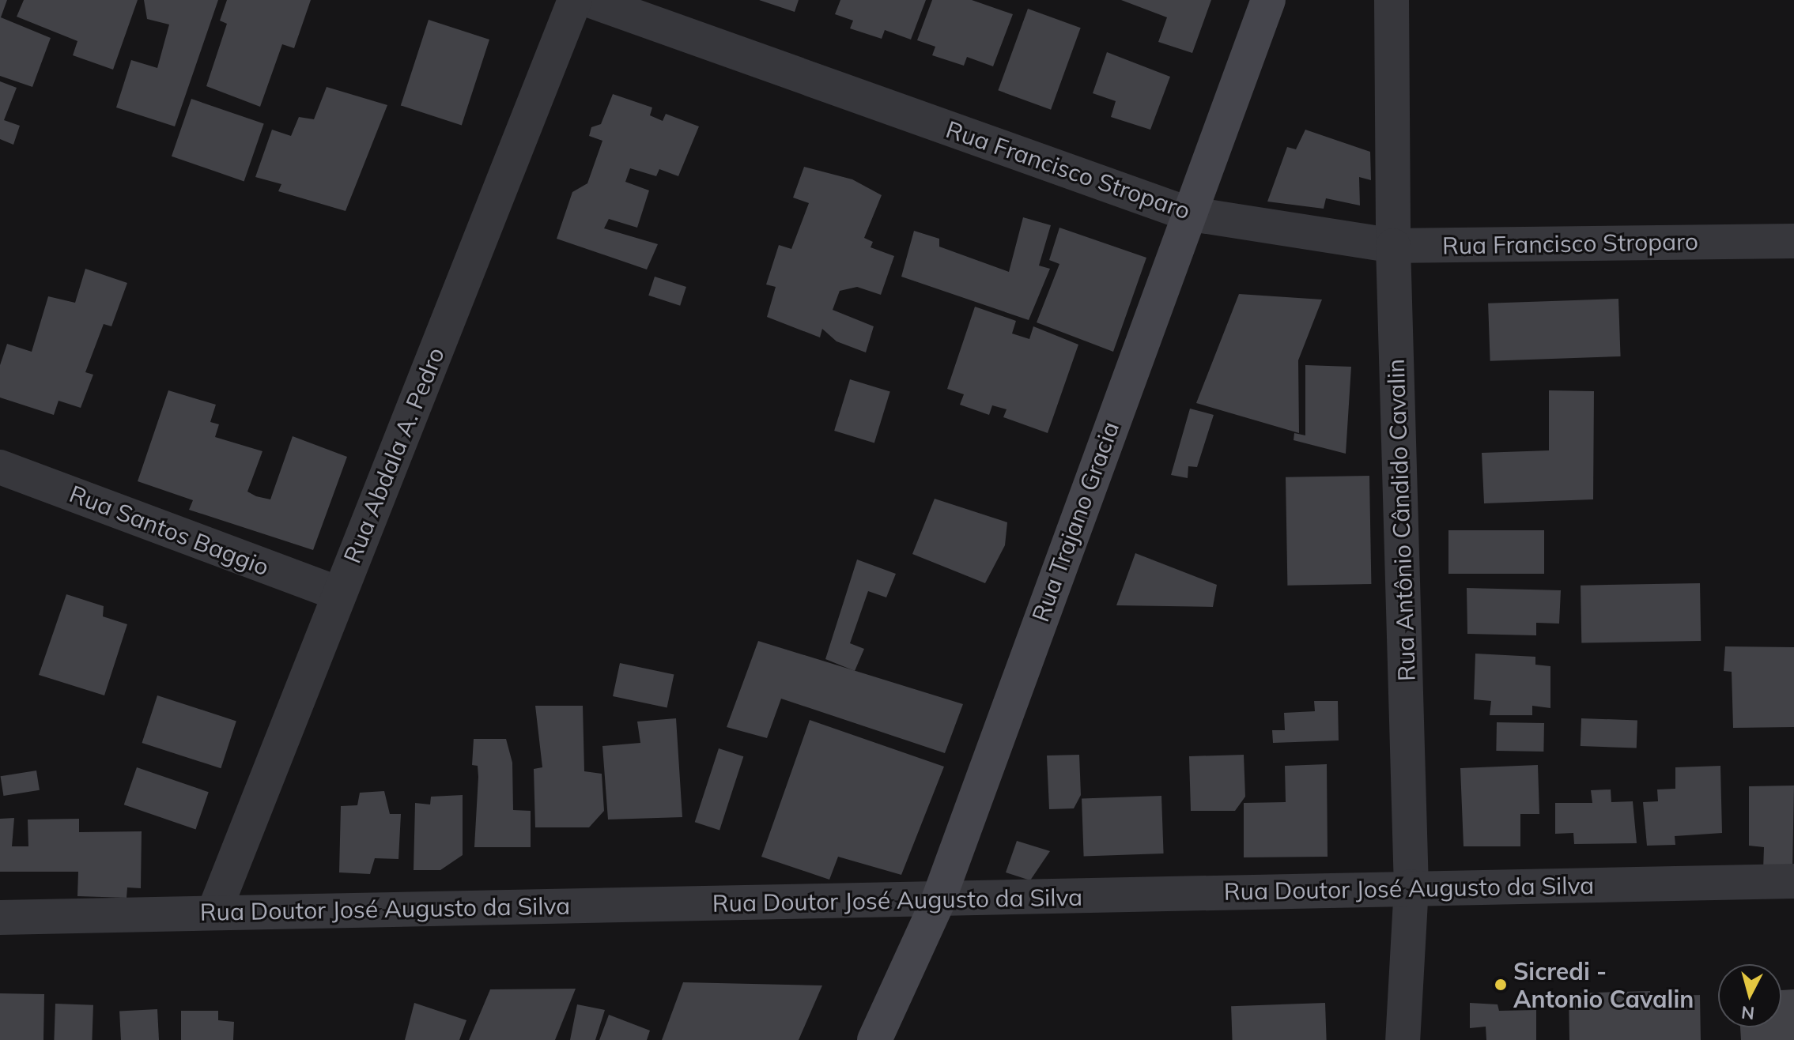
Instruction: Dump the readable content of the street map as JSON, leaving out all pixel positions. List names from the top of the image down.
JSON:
{
  "streets": {
    "main road": ["Rua Trajano Gracia"],
    "street": [
      "Rua Francisco Stroparo",
      "Rua Abdala A. Pedro",
      "Rua Antônio Cândido Cavalin",
      "Rua Santos Baggio",
      "Rua Doutor José Augusto da Silva"
    ]
  },
  "crossings": [
    ["Rua Francisco Stroparo", "Rua Antônio Cândido Cavalin"],
    ["Rua Francisco Stroparo", "Rua Trajano Gracia"],
    ["Rua Abdala A. Pedro", "Rua Santos Baggio"],
    ["Rua Abdala A. Pedro", "Rua Doutor José Augusto da Silva"],
    ["Rua Antônio Cândido Cavalin", "Rua Doutor José Augusto da Silva"],
    ["Rua Trajano Gracia", "Rua Doutor José Augusto da Silva"]
  ],
  "places": ["Sicredi - Antonio Cavalin"],
  "north": "bottom"
}
